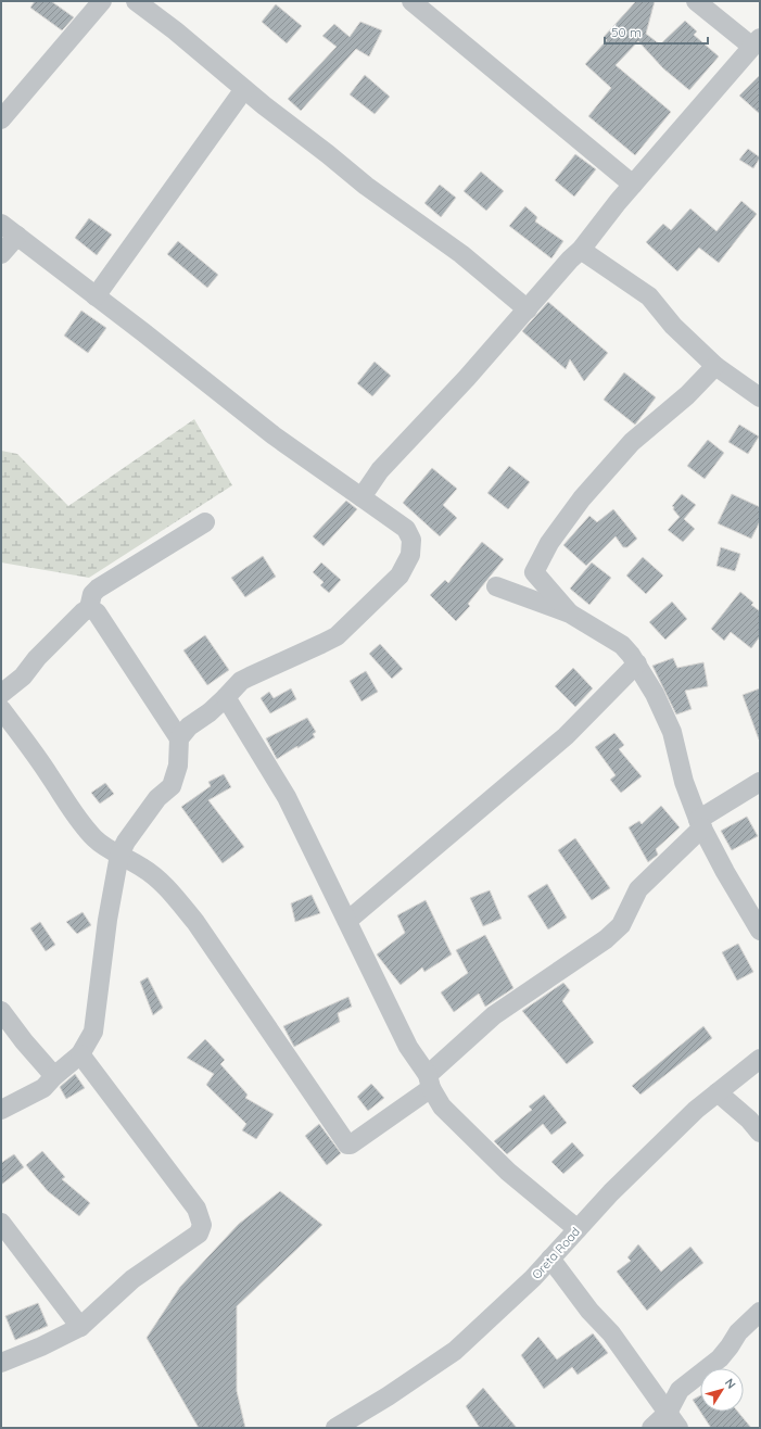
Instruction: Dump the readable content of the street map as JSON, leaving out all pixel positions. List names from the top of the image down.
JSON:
{
  "streets": {
    "street": ["Oreta Road"]
  },
  "scale_bar": "50 m",
  "north": "top right"
}
